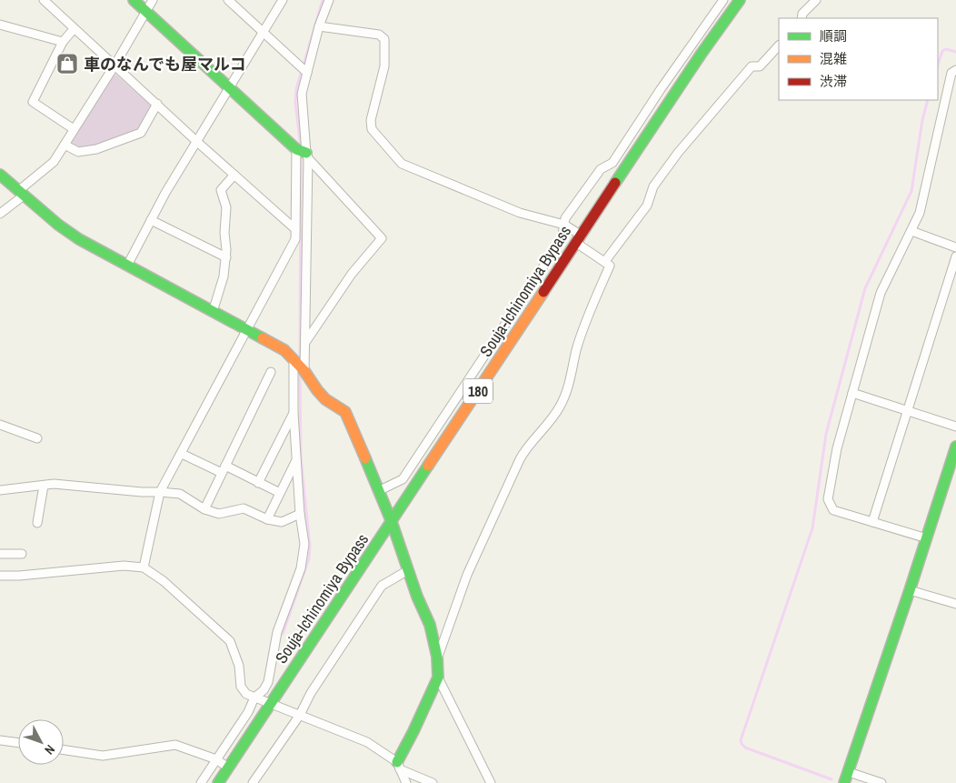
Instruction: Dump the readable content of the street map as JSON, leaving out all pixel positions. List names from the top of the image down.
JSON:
{
  "streets": {
    "main road": ["Souja-Ichinomiya Bypass", "180"]
  },
  "places": {
    "shop": ["車のなんでも屋マルコ"]
  },
  "legend": ["順調", "混雑", "渋滞"],
  "north": "bottom right"
}
